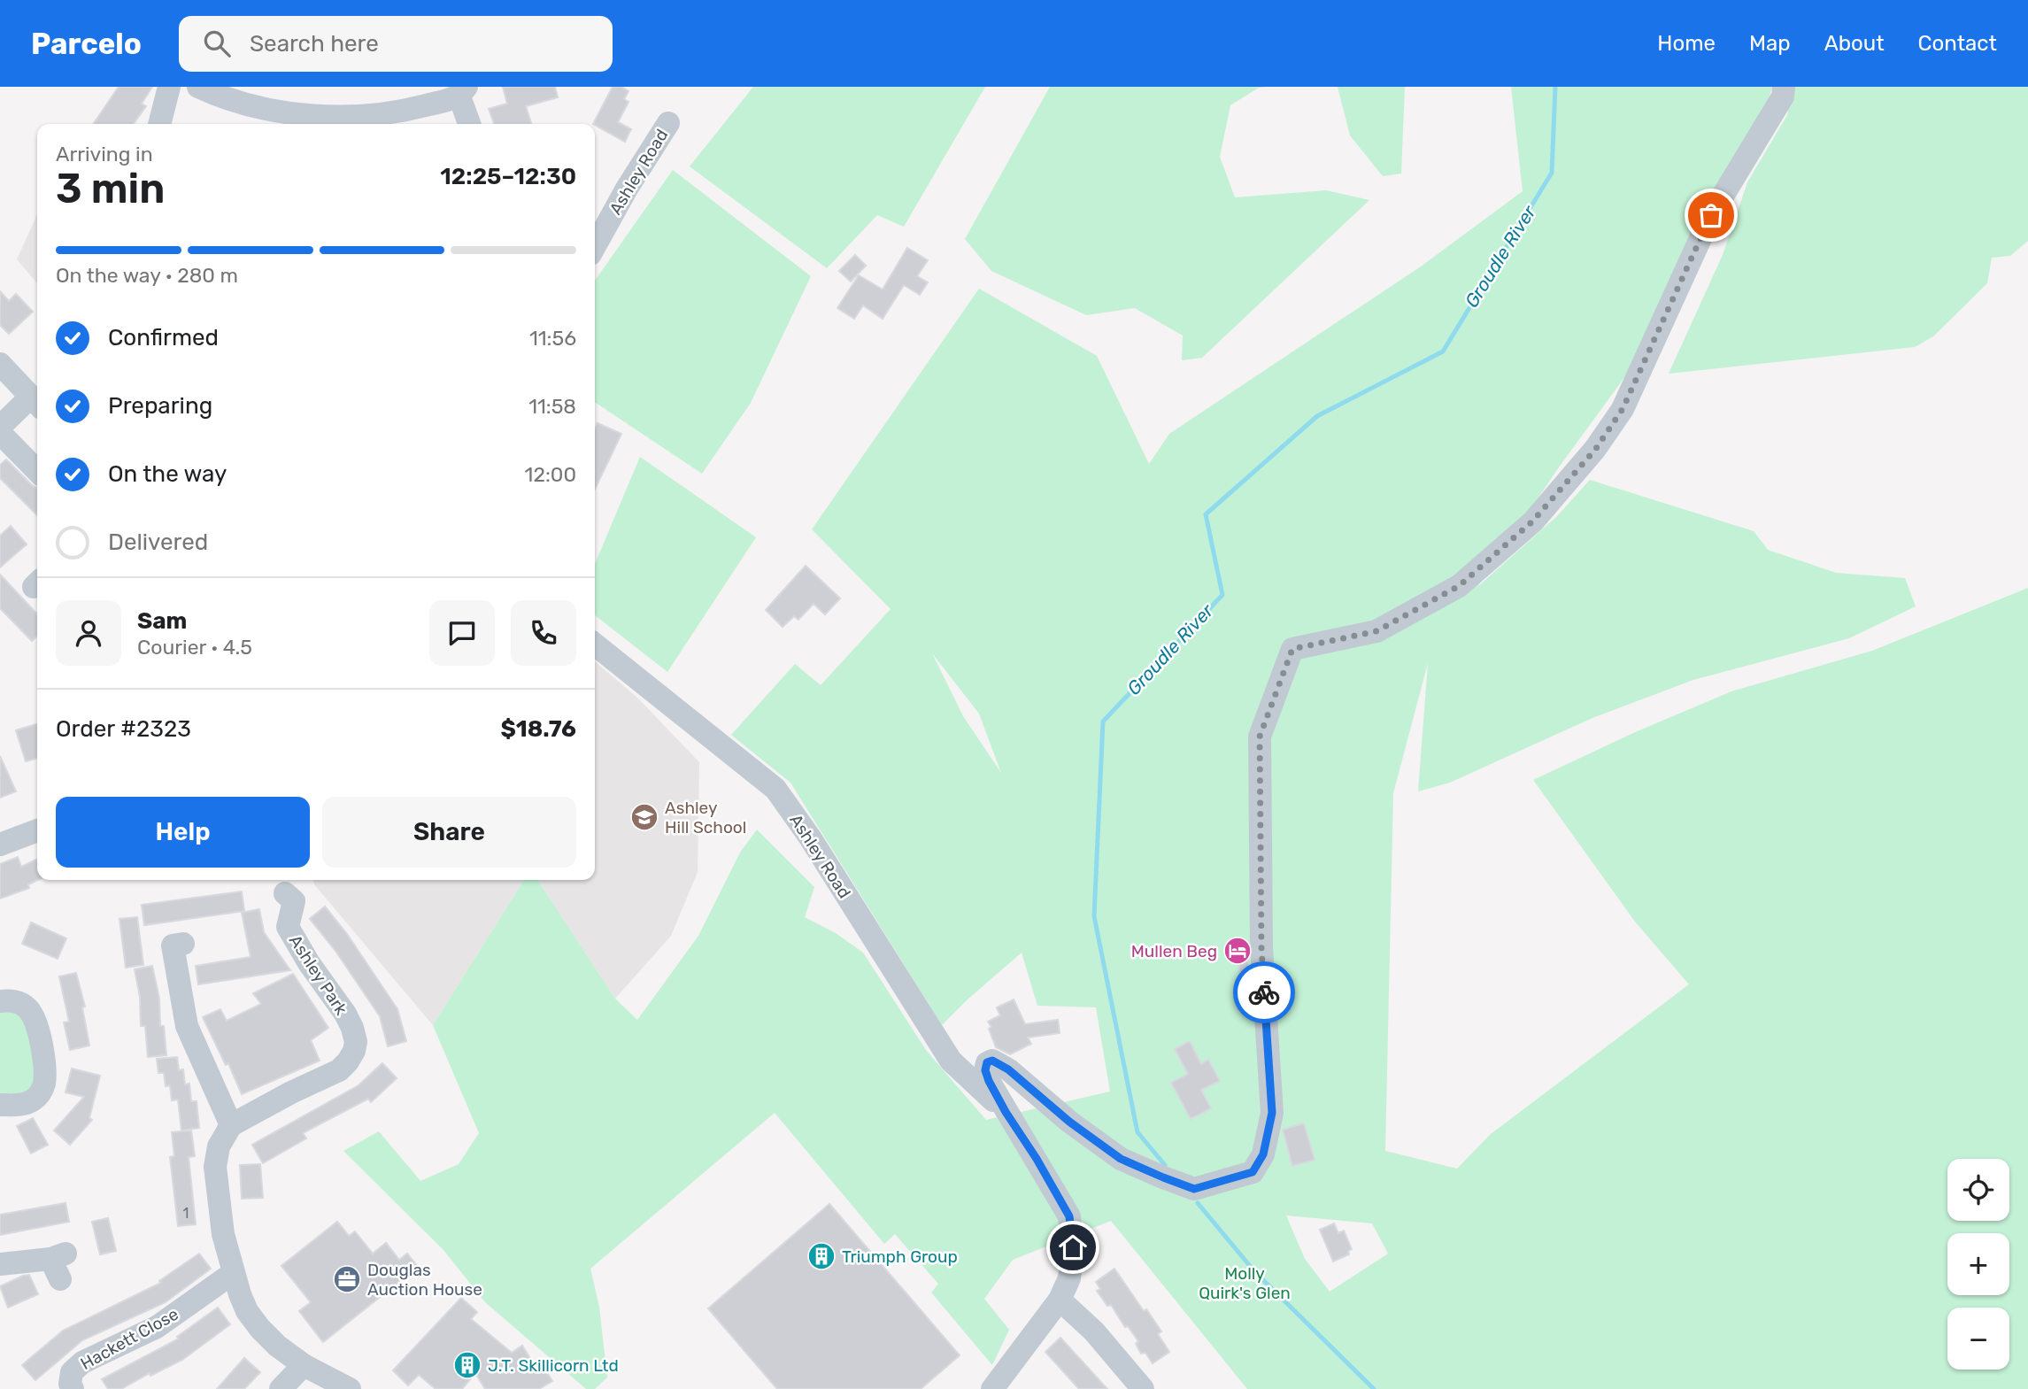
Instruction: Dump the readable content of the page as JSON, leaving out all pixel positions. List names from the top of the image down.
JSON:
{
  "streets": {
    "street": ["Ashley Road", "Ashley Park", "Hackett Close"]
  },
  "water": ["Groudle River"],
  "parks": ["Molly Quirk's Glen"],
  "places": {
    "school or university": ["Ashley Hill School"],
    "hotel": ["Mullen Beg"],
    "building": ["Triumph Group", "J.T. Skillicorn Ltd"],
    "office": ["Douglas Auction House"]
  },
  "house_numbers": ["1"],
  "page": {
    "header": "Parcelo",
    "search": "Search here",
    "nav": [
      "Home",
      "Map",
      "About",
      "Contact"
    ],
    "heading": ["3 min", "Arriving in", "12:25–12:30"],
    "panel": [
      "Sam",
      "Courier · 4.5",
      "Order #2323",
      "$18.76"
    ],
    "bar": "On the way · 280 m",
    "list": [
      ["Confirmed", "11:56"],
      ["Preparing", "11:58"],
      ["On the way", "12:00"],
      "Delivered"
    ],
    "buttons": ["Help", "Share"],
    "map_buttons": ["+", "−"]
  }
}
